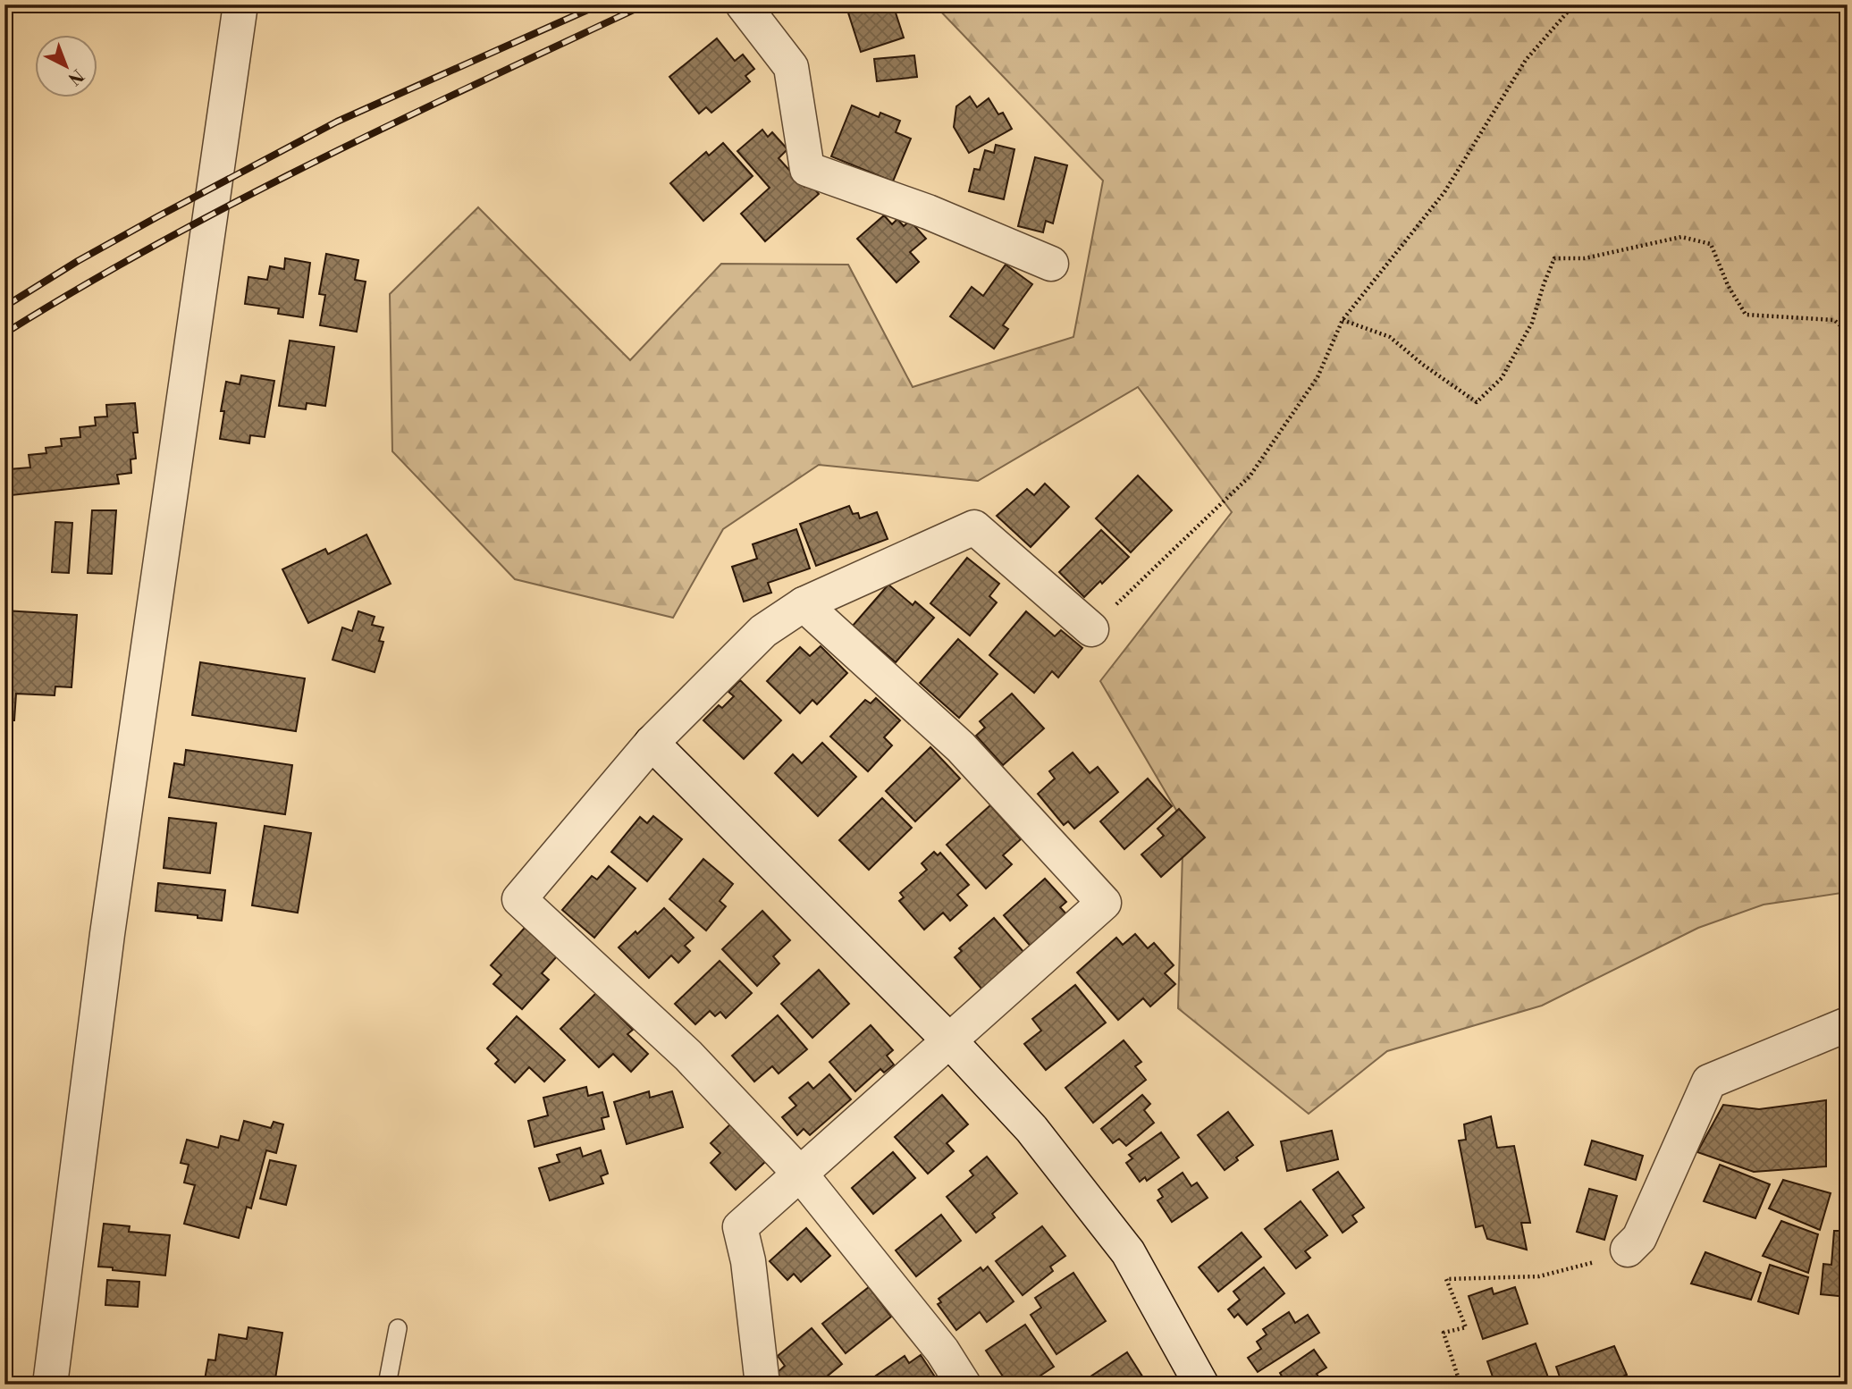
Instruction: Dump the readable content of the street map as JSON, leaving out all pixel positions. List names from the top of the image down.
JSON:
{
  "north": "bottom right"
}
